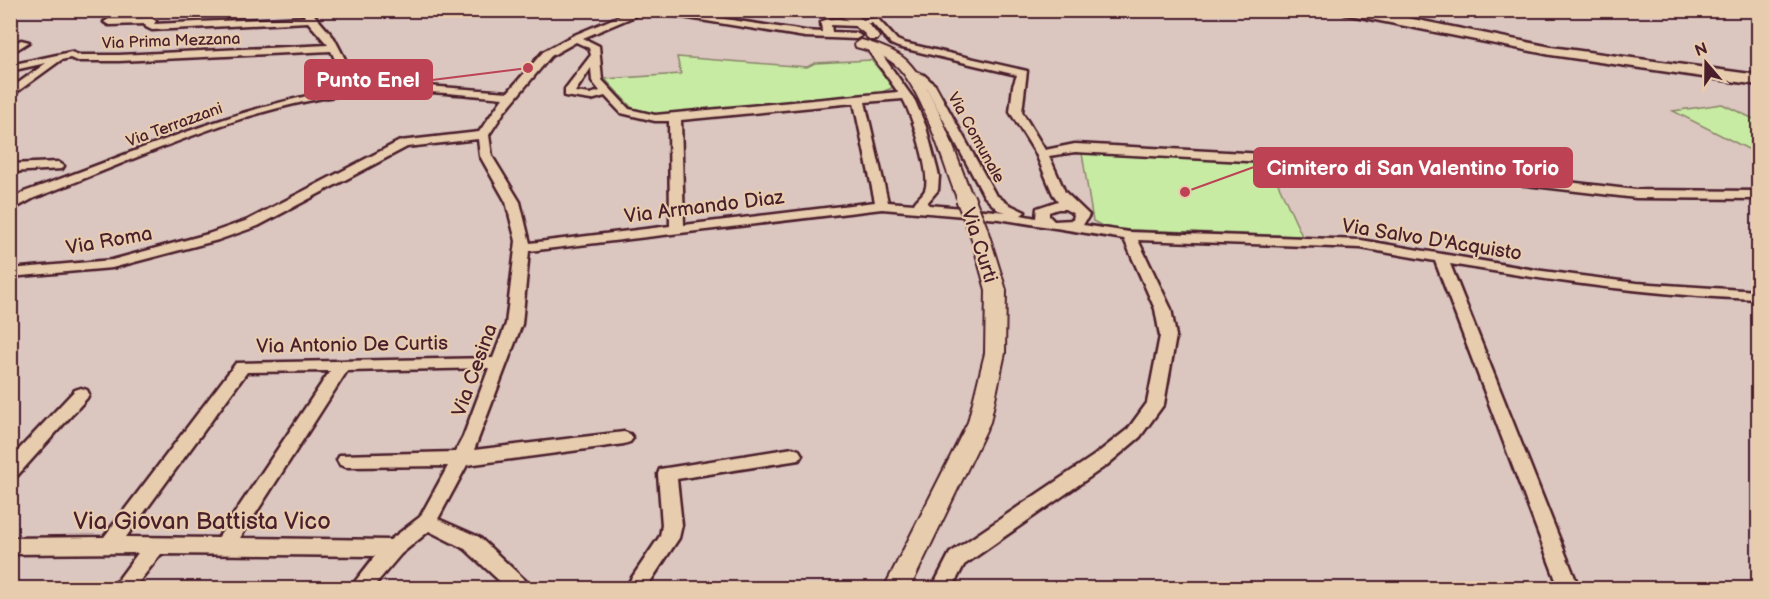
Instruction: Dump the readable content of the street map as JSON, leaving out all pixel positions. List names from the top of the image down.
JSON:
{
  "streets": {
    "main road": ["Via Curti"],
    "street": [
      "Via Prima Mezzana",
      "Via Terrazzani",
      "Via Comunale",
      "Via Armando Diaz",
      "Via Salvo D'Acquisto",
      "Via Roma",
      "Via Antonio De Curtis",
      "Via Cesina",
      "Via Giovan Battista Vico"
    ]
  },
  "crossings": [
    ["Via Comunale", "Via Curti"],
    ["Via Armando Diaz", "Via Curti"],
    ["Via Armando Diaz", "Via Cesina"],
    ["Via Roma", "Via Cesina"],
    ["Via Antonio De Curtis", "Via Cesina"],
    ["Via Antonio De Curtis", "Via Giovan Battista Vico"],
    ["Via Cesina", "Via Giovan Battista Vico"]
  ],
  "places": ["Punto Enel", "Cimitero di San Valentino Torio"],
  "north": "top"
}
